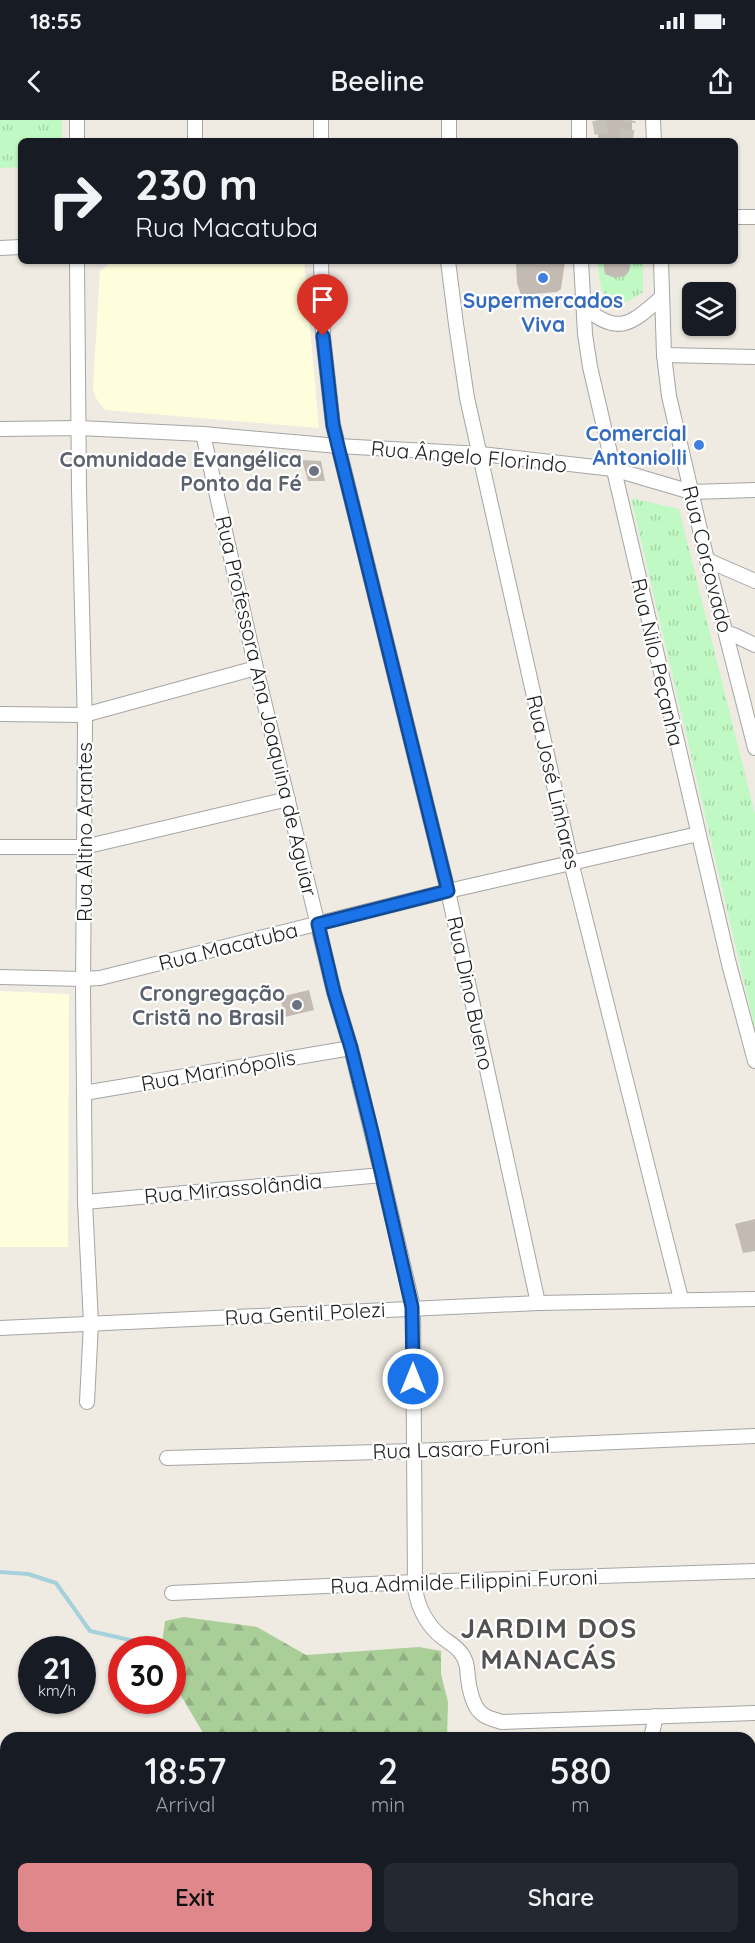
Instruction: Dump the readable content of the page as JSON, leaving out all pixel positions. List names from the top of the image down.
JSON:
{
  "streets": {
    "street": [
      "Rua Ângelo Florindo",
      "Rua Corcovado",
      "Rua Nilo Peçanha",
      "Rua Professora Ana Joaquina de Aguiar",
      "Rua José Linhares",
      "Rua Altino Arantes",
      "Rua Macatuba",
      "Rua Dino Bueno",
      "Rua Marinópolis",
      "Rua Mirassolândia",
      "Rua Gentil Polezi",
      "Rua Lasaro Furoni",
      "Rua Admilde Filippini Furoni"
    ]
  },
  "crossings": [
    ["Rua Ângelo Florindo", "Rua Corcovado"],
    ["Rua Ângelo Florindo", "Rua Nilo Peçanha"],
    ["Rua Ângelo Florindo", "Rua Professora Ana Joaquina de Aguiar"],
    ["Rua Ângelo Florindo", "Rua José Linhares"],
    ["Rua Ângelo Florindo", "Rua Altino Arantes"],
    ["Rua Ângelo Florindo", "Rua Dino Bueno"],
    ["Rua Nilo Peçanha", "Rua Macatuba"],
    ["Rua Professora Ana Joaquina de Aguiar", "Rua Macatuba"],
    ["Rua Professora Ana Joaquina de Aguiar", "Rua Marinópolis"],
    ["Rua Professora Ana Joaquina de Aguiar", "Rua Mirassolândia"],
    ["Rua Professora Ana Joaquina de Aguiar", "Rua Gentil Polezi"],
    ["Rua Professora Ana Joaquina de Aguiar", "Rua Lasaro Furoni"],
    ["Rua Professora Ana Joaquina de Aguiar", "Rua Admilde Filippini Furoni"],
    ["Rua José Linhares", "Rua Macatuba"],
    ["Rua José Linhares", "Rua Gentil Polezi"],
    ["Rua Altino Arantes", "Rua Macatuba"],
    ["Rua Altino Arantes", "Rua Marinópolis"],
    ["Rua Altino Arantes", "Rua Mirassolândia"],
    ["Rua Altino Arantes", "Rua Gentil Polezi"],
    ["Rua Macatuba", "Rua Dino Bueno"],
    ["Rua Dino Bueno", "Rua Gentil Polezi"]
  ],
  "districts": ["JARDIM DOS MANACÁS"],
  "places": [
    "Supermercados Viva",
    "Comercial Antoniolli",
    "Comunidade Evangélica Ponto da Fé",
    "Crongregação Cristã no Brasil"
  ],
  "page": {
    "status": "18:55",
    "header": "Beeline",
    "turn": ["230 m", "Rua Macatuba"],
    "speed": "21 km/h",
    "limit": "30",
    "eta": [
      "18:57",
      "Arrival",
      "2",
      "min",
      "580",
      "m"
    ],
    "buttons": ["Exit", "Share"]
  }
}
